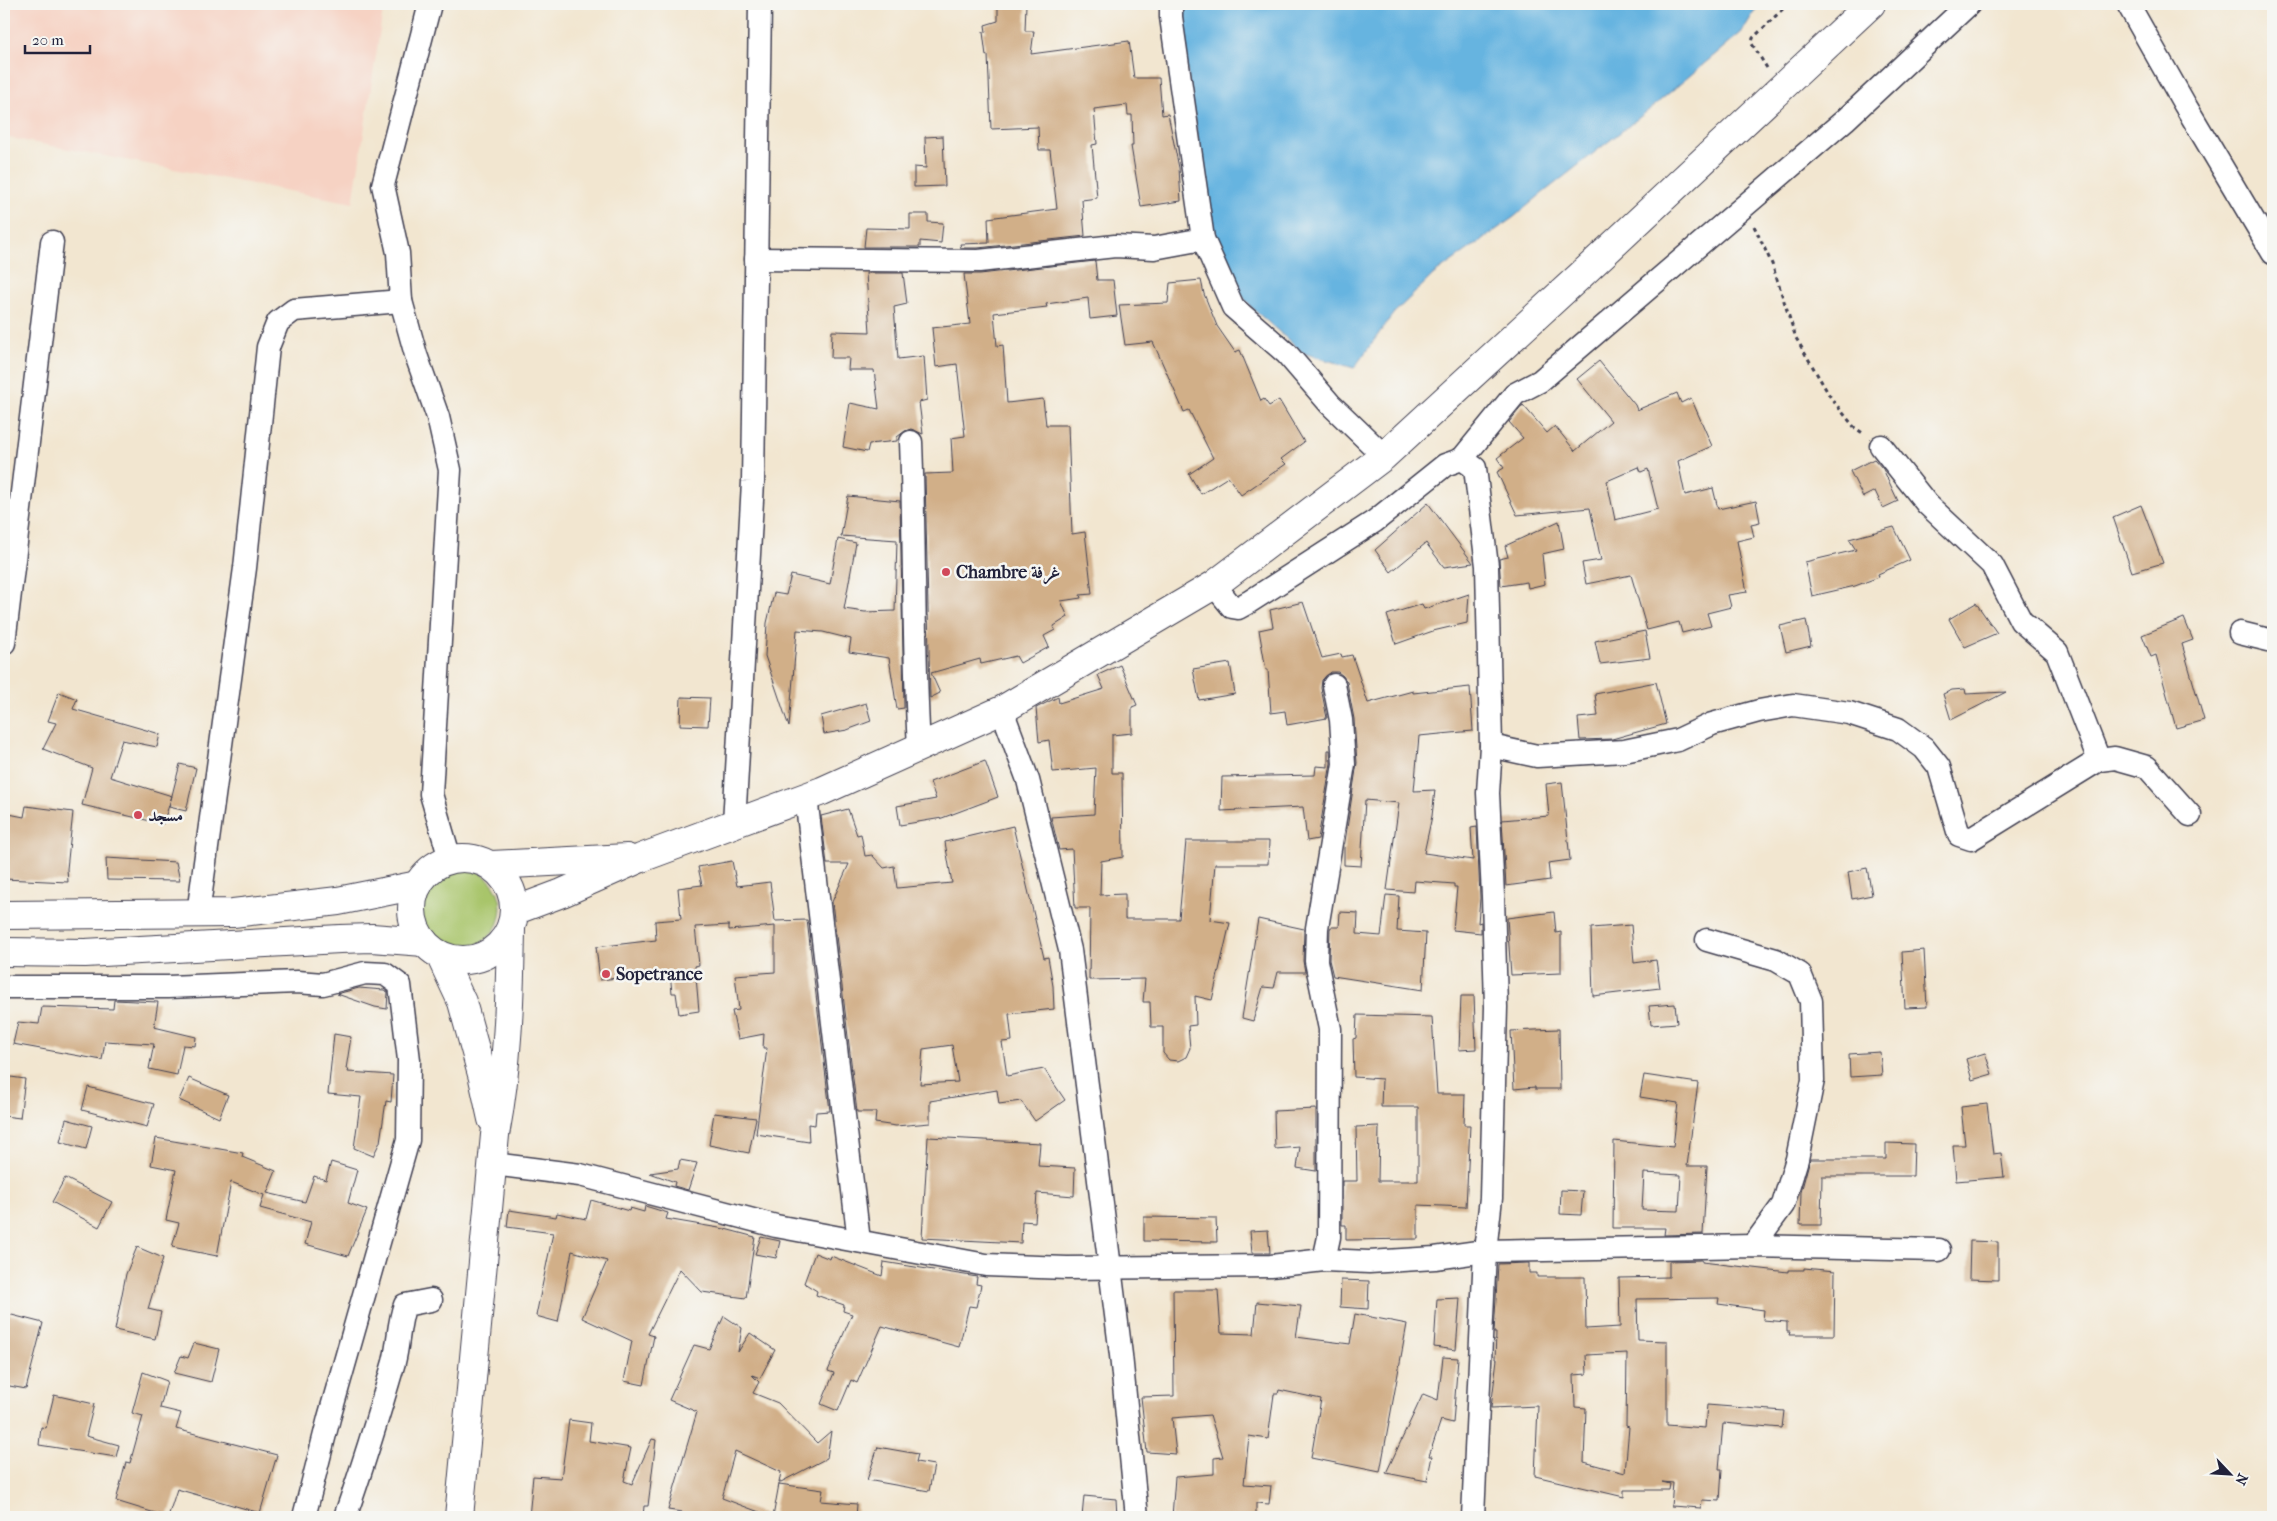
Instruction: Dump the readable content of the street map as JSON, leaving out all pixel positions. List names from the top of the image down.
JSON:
{
  "places": ["Chambre غرفة", "مسجد", "Sopetrance"],
  "scale_bar": "20 m",
  "north": "bottom right"
}
